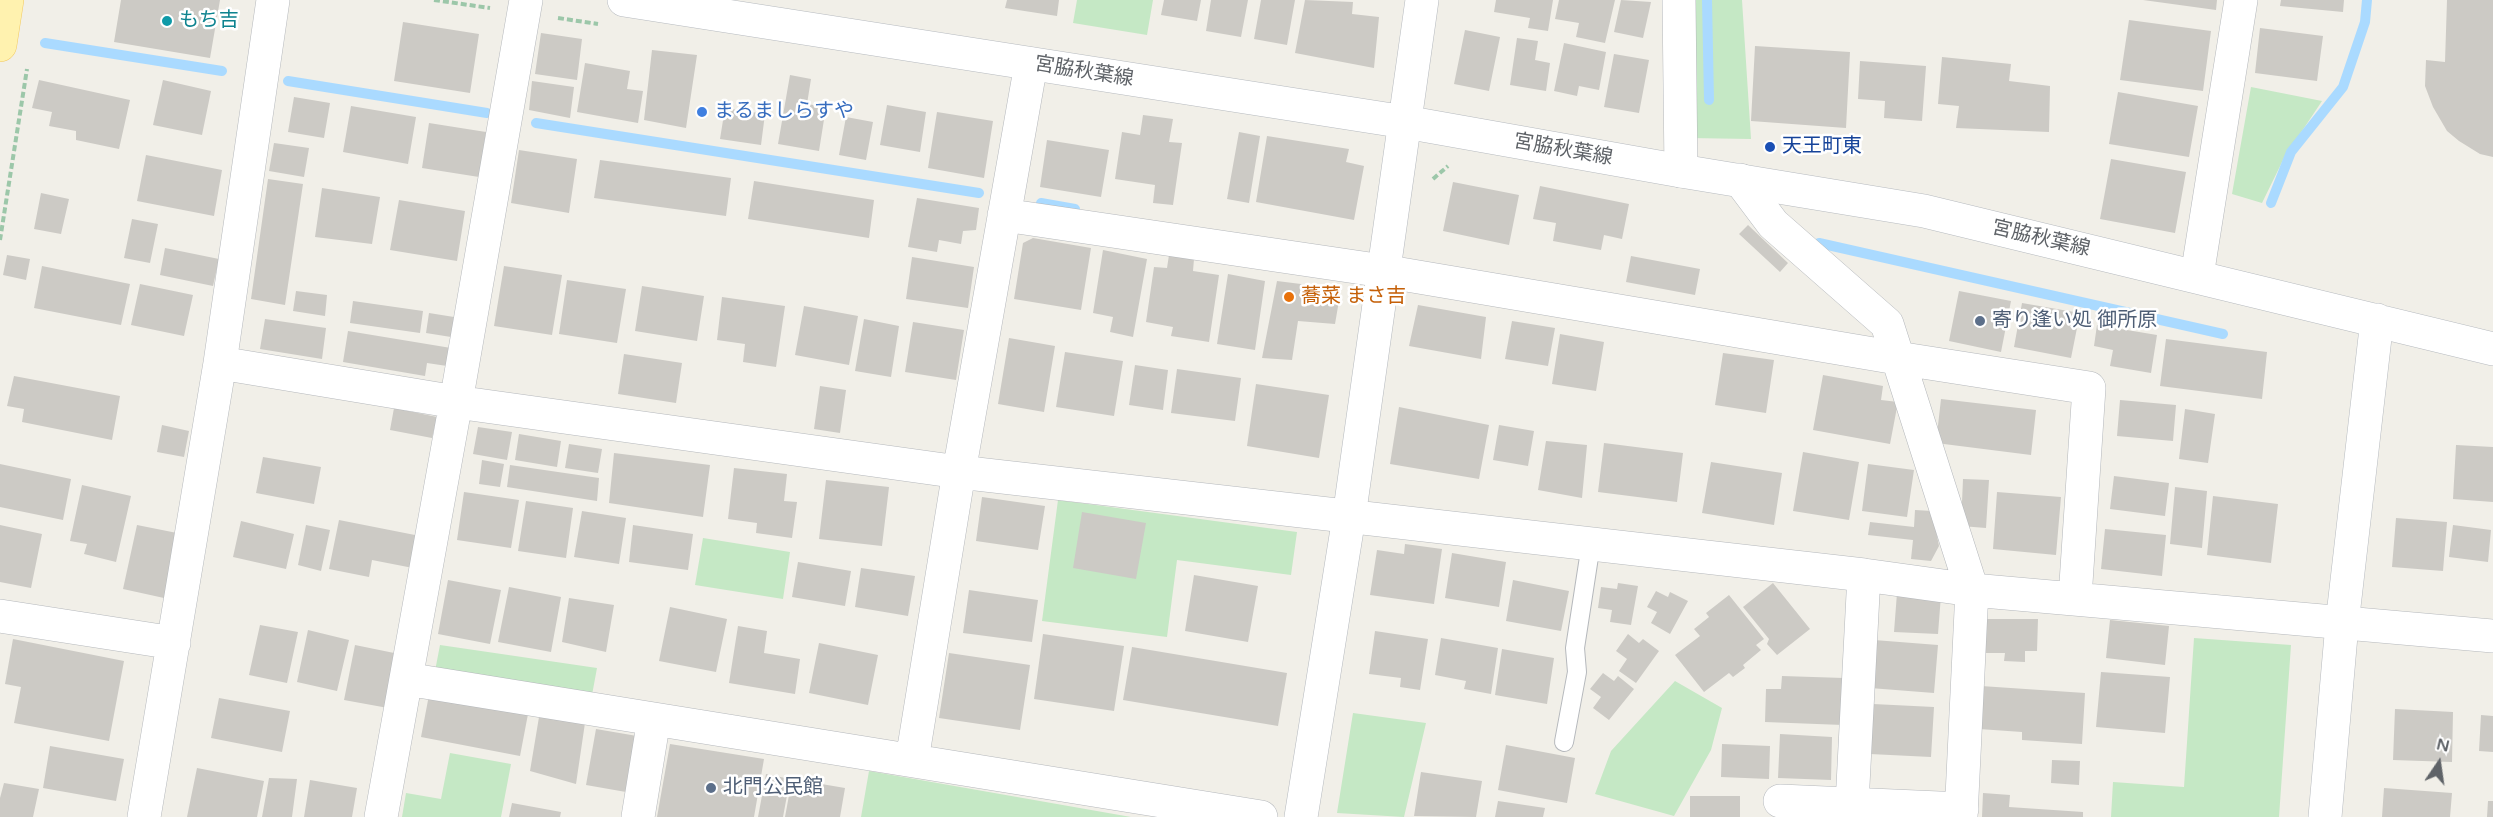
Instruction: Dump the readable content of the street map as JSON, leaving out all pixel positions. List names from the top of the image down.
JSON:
{
  "streets": {
    "street": ["宮脇秋葉線"]
  },
  "places": [
    "もち吉",
    "まるましらすや",
    "天王町東",
    "蕎菜 まさ吉",
    "寄り逢い処 御所原",
    "北門公民館"
  ],
  "north": "top"
}
